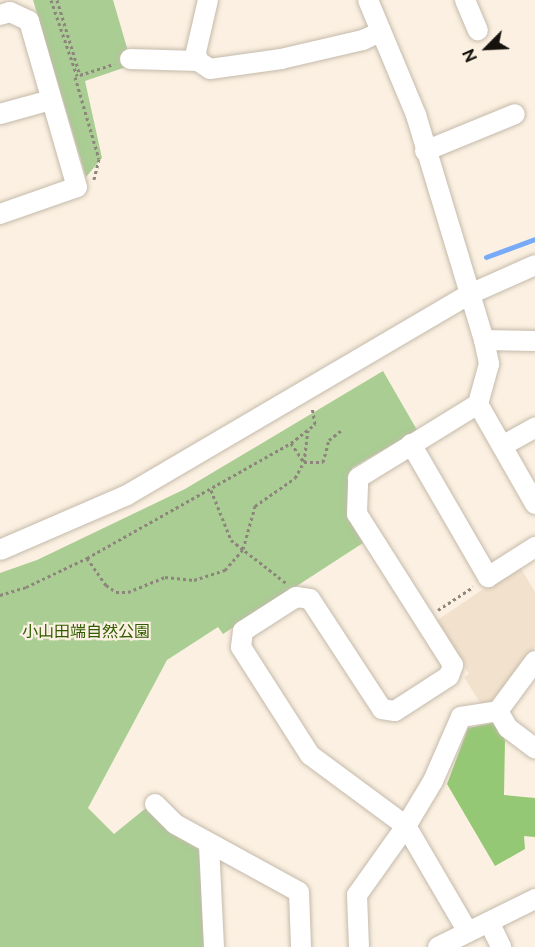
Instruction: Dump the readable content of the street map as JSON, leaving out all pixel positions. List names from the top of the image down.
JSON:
{
  "parks": ["小山田端自然公園"],
  "north": "bottom left"
}
